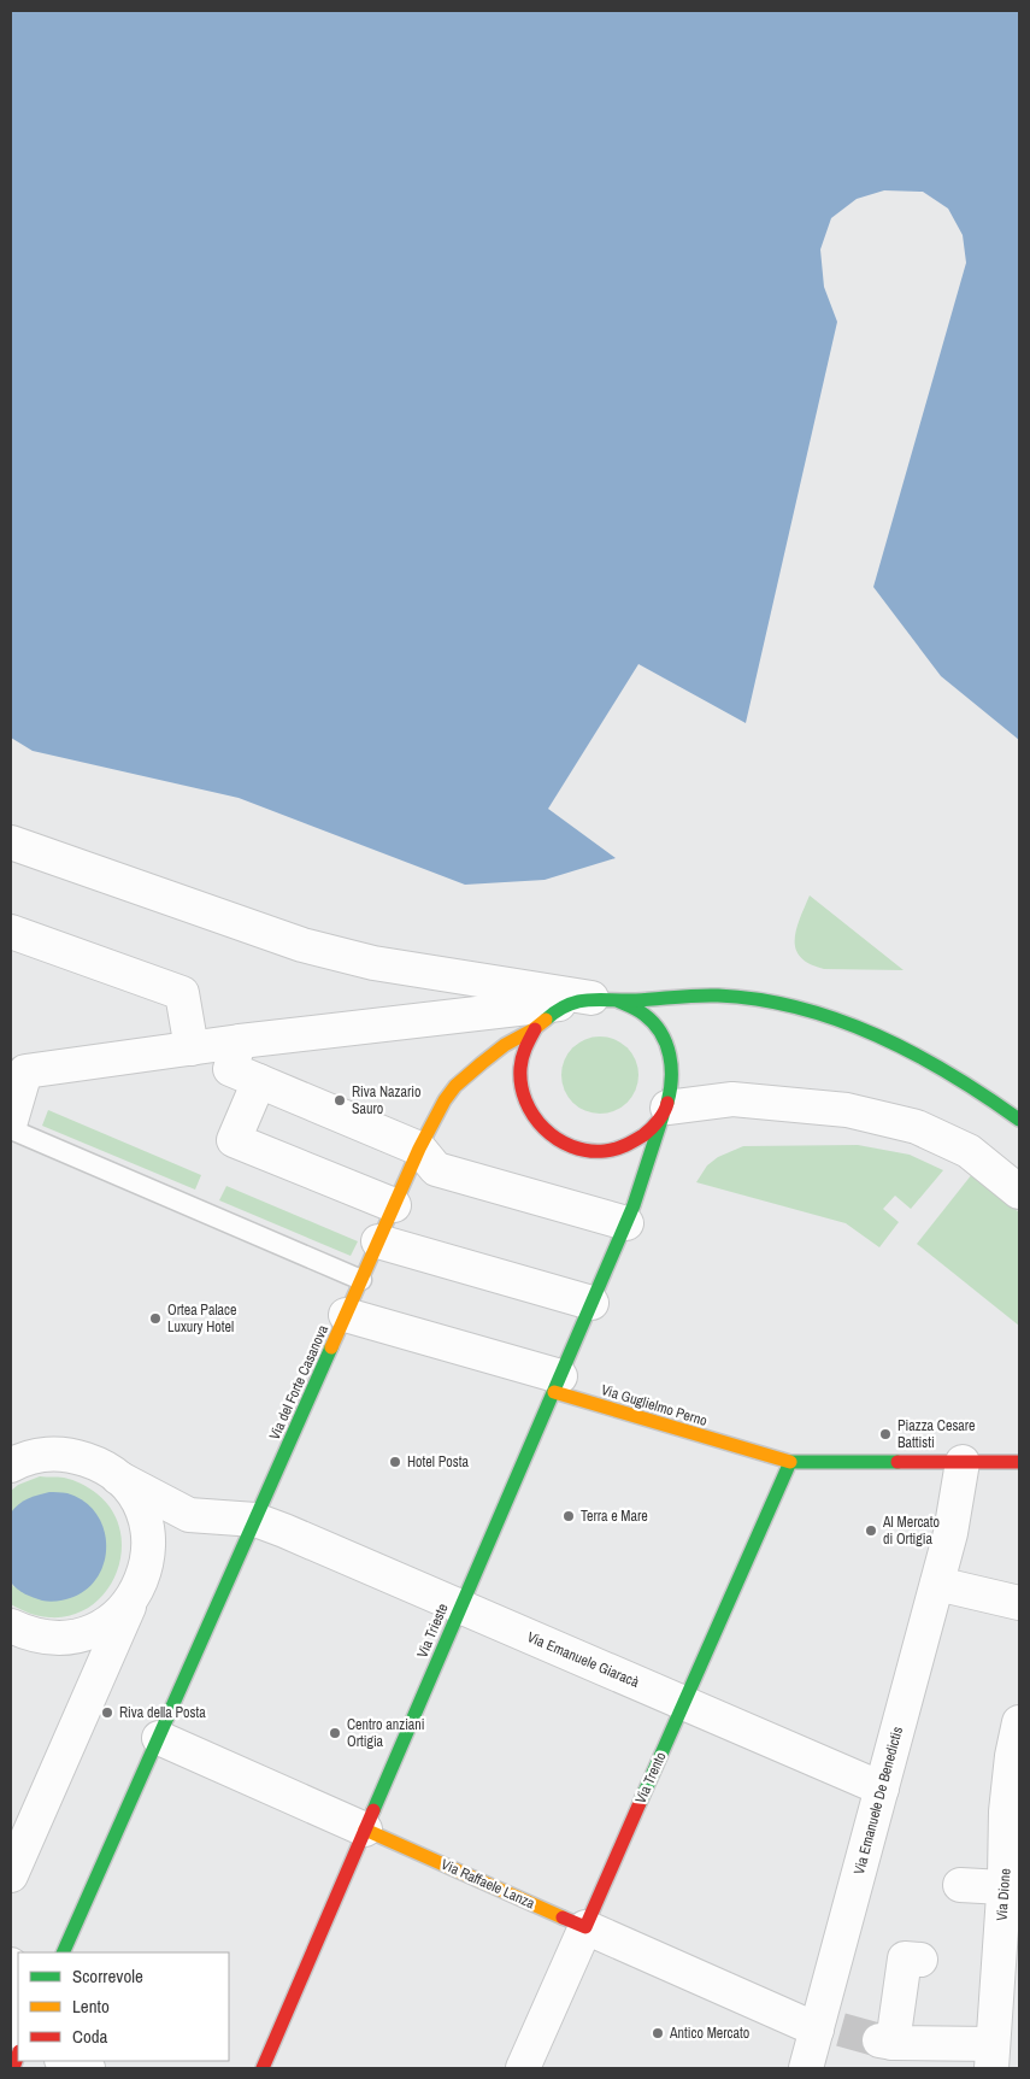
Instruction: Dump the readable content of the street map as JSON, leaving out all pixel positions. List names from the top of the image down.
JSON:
{
  "streets": {
    "street": [
      "Via del Forte Casanova",
      "Via Guglielmo Perno",
      "Via Trieste",
      "Via Emanuele Giaracà",
      "Via Trento",
      "Via Emanuele De Benedictis",
      "Via Raffaele Lanza",
      "Via Dione"
    ]
  },
  "crossings": [
    ["Via del Forte Casanova", "Via Trieste"],
    ["Via del Forte Casanova", "Via Emanuele Giaracà"],
    ["Via del Forte Casanova", "Via Raffaele Lanza"],
    ["Via Guglielmo Perno", "Via Trieste"],
    ["Via Guglielmo Perno", "Via Trento"],
    ["Via Guglielmo Perno", "Via Emanuele De Benedictis"],
    ["Via Trieste", "Via Emanuele Giaracà"],
    ["Via Trieste", "Via Raffaele Lanza"],
    ["Via Emanuele Giaracà", "Via Trento"],
    ["Via Emanuele Giaracà", "Via Emanuele De Benedictis"],
    ["Via Trento", "Via Raffaele Lanza"],
    ["Via Emanuele De Benedictis", "Via Raffaele Lanza"]
  ],
  "places": [
    "Riva Nazario Sauro",
    "Ortea Palace Luxury Hotel",
    "Piazza Cesare Battisti",
    "Hotel Posta",
    "Terra e Mare",
    "Al Mercato di Ortigia",
    "Riva della Posta",
    "Centro anziani Ortigia",
    "Antico Mercato"
  ],
  "legend": ["Scorrevole", "Lento", "Coda"]
}
